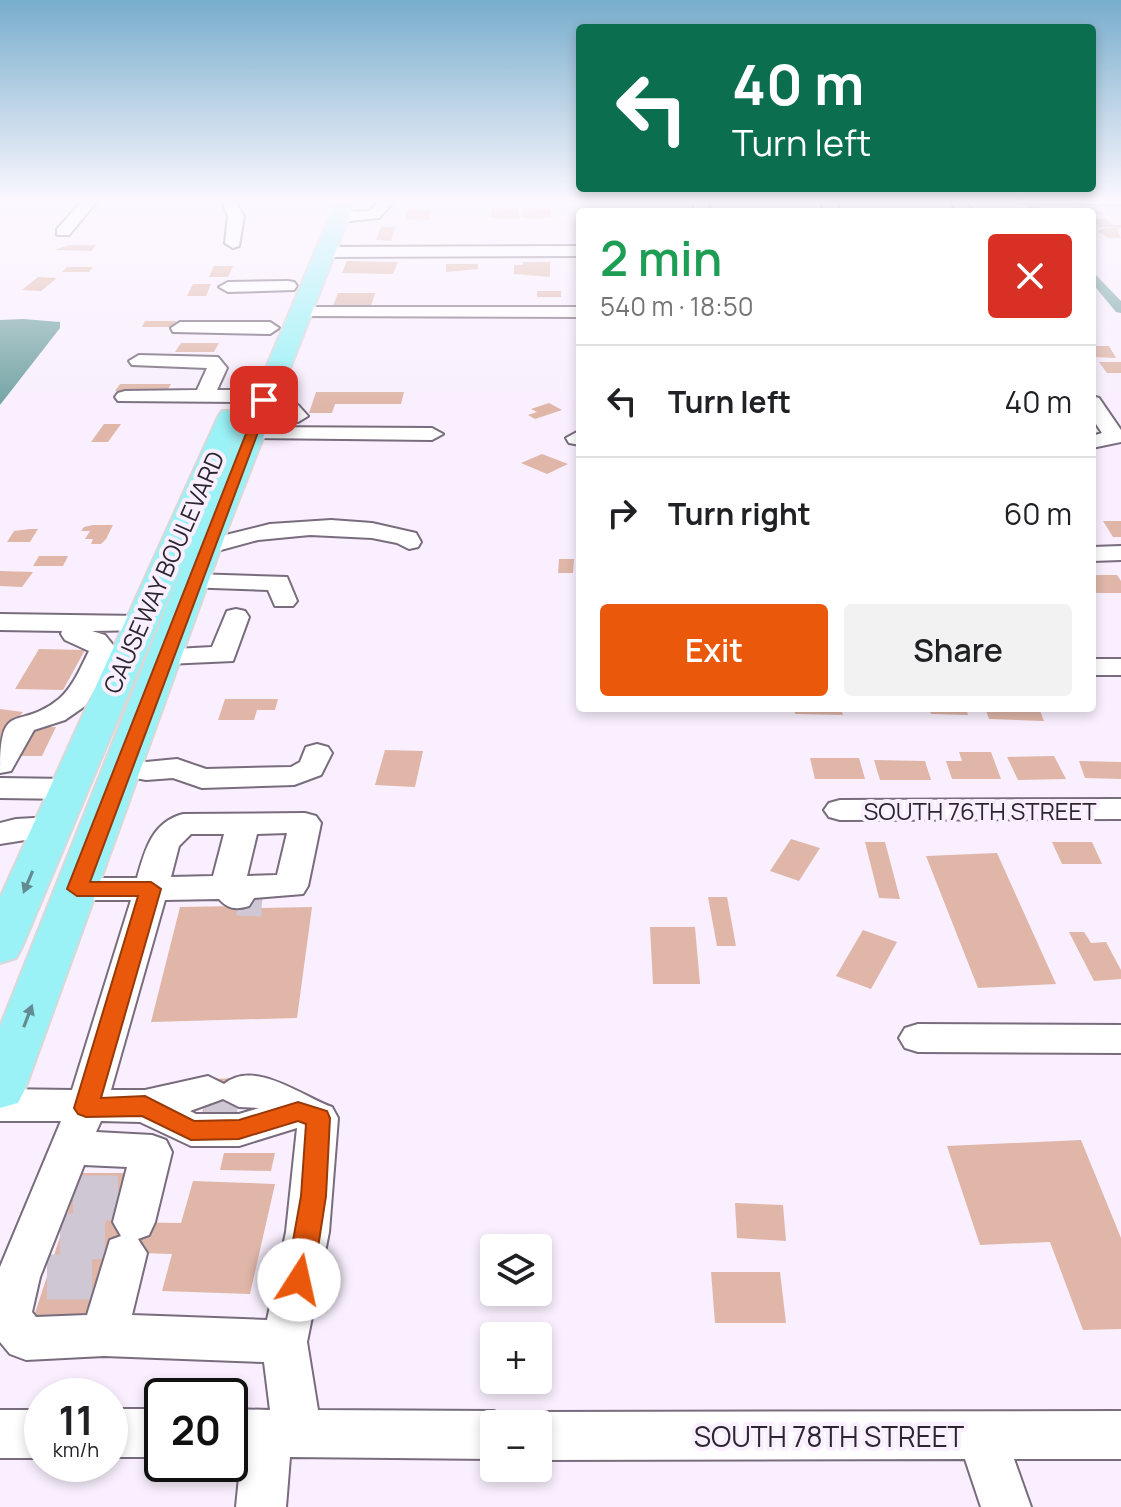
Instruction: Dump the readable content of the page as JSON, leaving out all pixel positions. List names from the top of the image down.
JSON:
{
  "streets": {
    "main road": ["CAUSEWAY BOULEVARD"],
    "street": ["SOUTH 76TH STREET", "SOUTH 78TH STREET"]
  },
  "page": {
    "turn": ["40 m", "Turn left"],
    "heading": ["2 min", "540 m · 18:50"],
    "list": [
      {
        "name": "Turn left",
        "value": "40 m"
      },
      {
        "name": "Turn right",
        "value": "60 m"
      }
    ],
    "buttons": ["Exit", "Share"],
    "map_buttons": ["+", "−"],
    "speed": "11 km/h",
    "limit": "20"
  }
}
